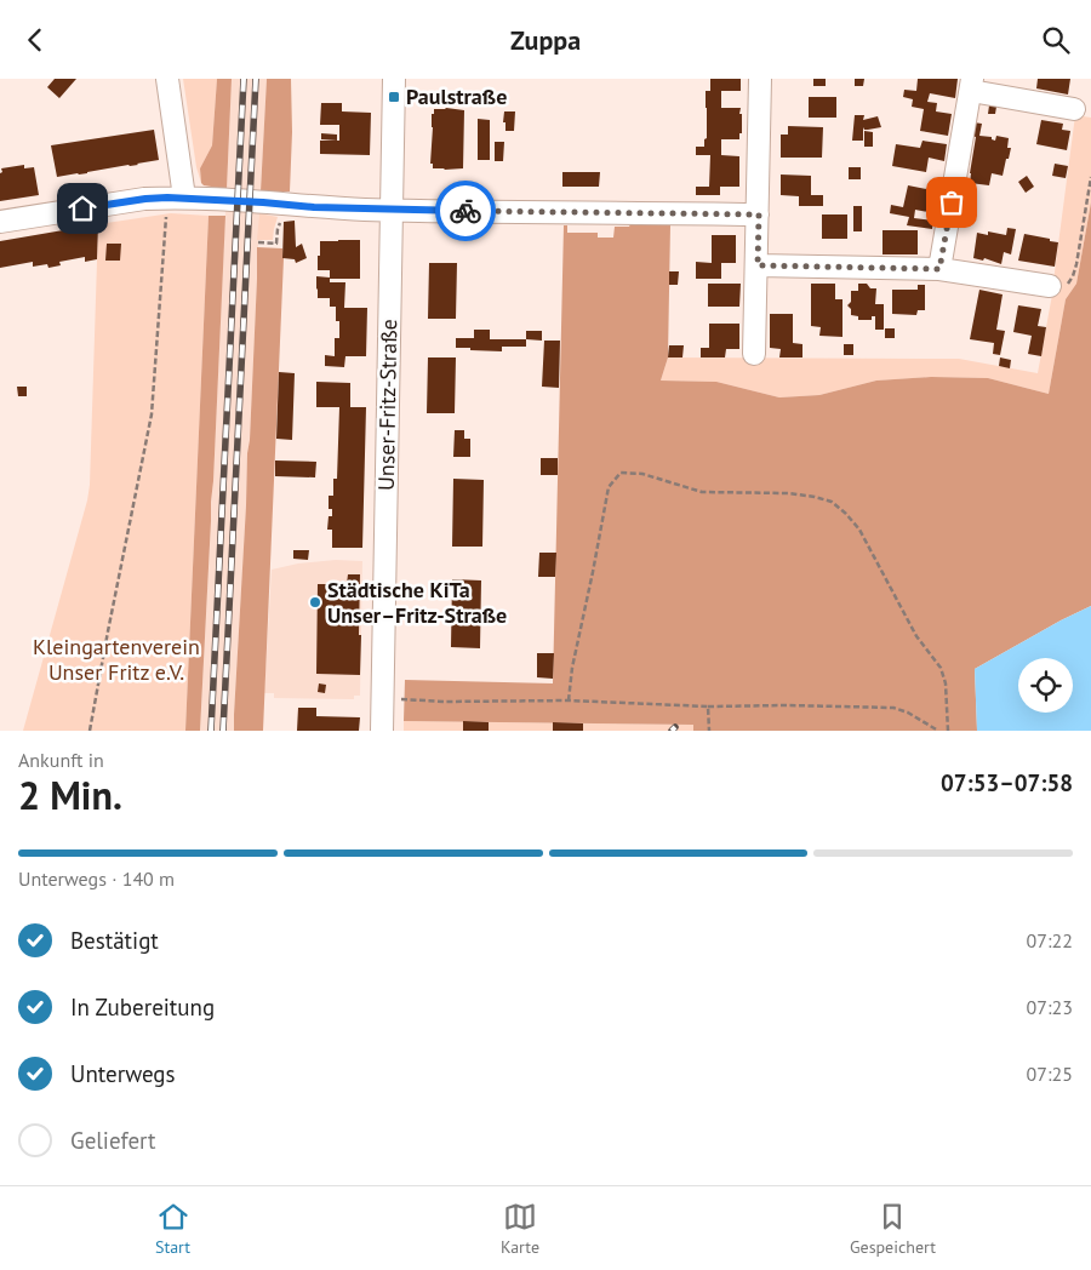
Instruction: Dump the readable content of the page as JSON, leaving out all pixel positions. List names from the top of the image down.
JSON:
{
  "streets": {
    "street": ["Unser-Fritz-Straße"]
  },
  "parks": ["Kleingartenverein Unser Fritz e.V."],
  "places": {
    "transit": ["Paulstraße"],
    "other": ["Städtische KiTa Unser–Fritz-Straße"]
  },
  "page": {
    "header": "Zuppa",
    "heading": ["2 Min.", "Ankunft in", "07:53–07:58"],
    "bar": "Unterwegs · 140 m",
    "list": [
      ["Bestätigt", "07:22"],
      ["In Zubereitung", "07:23"],
      ["Unterwegs", "07:25"],
      "Geliefert"
    ],
    "tabs": ["Start", "Karte", "Gespeichert"]
  }
}
